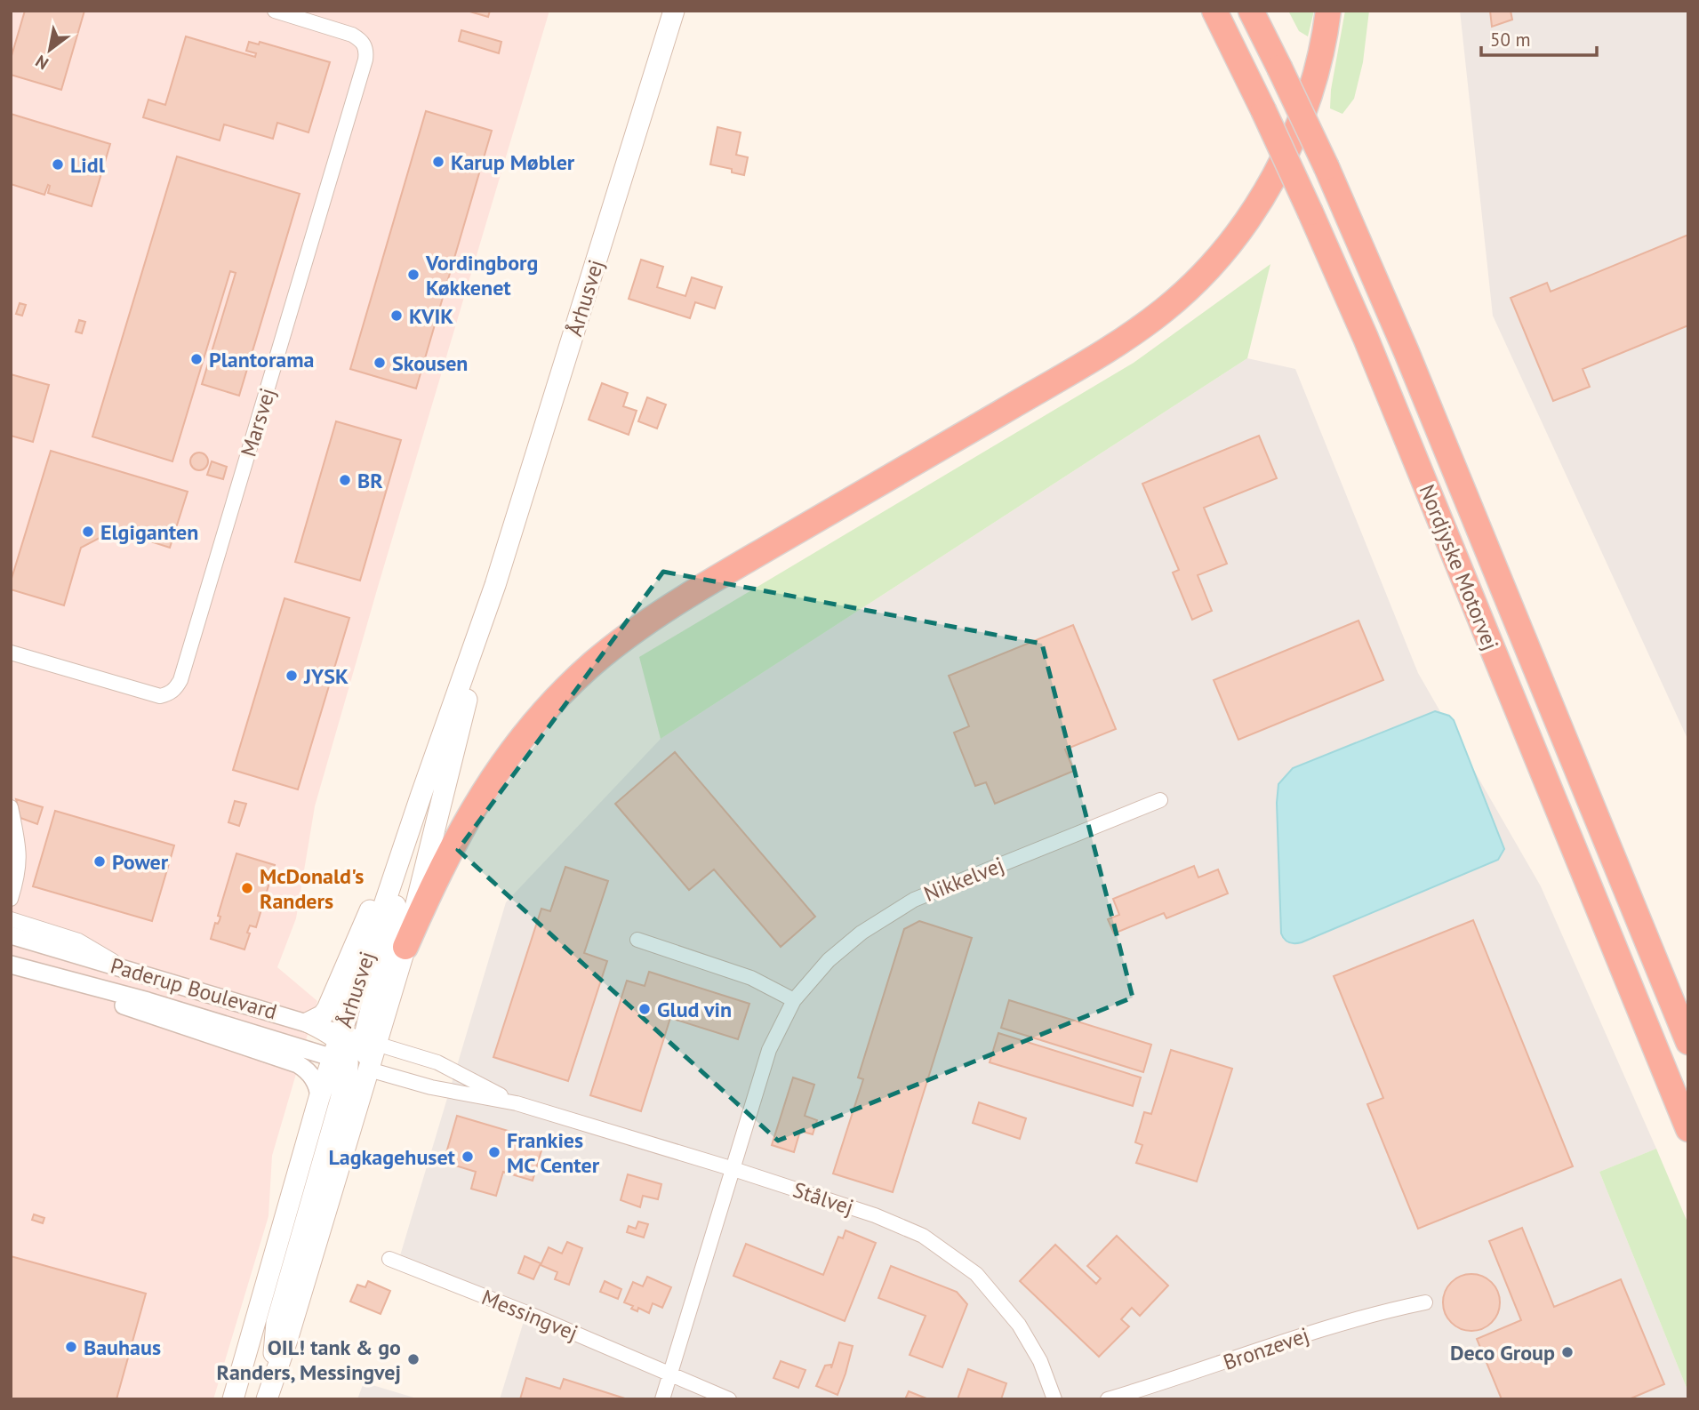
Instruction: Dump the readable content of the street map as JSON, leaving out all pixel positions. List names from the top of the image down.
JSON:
{
  "streets": {
    "highway": ["Nordjyske Motorvej"],
    "main road": ["Århusvej"],
    "street": [
      "Marsvej",
      "Nikkelvej",
      "Paderup Boulevard",
      "Stålvej",
      "Messingvej",
      "Bronzevej"
    ]
  },
  "crossings": [
    ["Århusvej", "Paderup Boulevard"],
    ["Århusvej", "Stålvej"],
    ["Nikkelvej", "Stålvej"],
    ["Paderup Boulevard", "Stålvej"]
  ],
  "places": [
    "Karup Møbler",
    "Lidl",
    "Vordingborg Køkkenet",
    "KVIK",
    "Plantorama",
    "Skousen",
    "BR",
    "Elgiganten",
    "JYSK",
    "Power",
    "McDonald's Randers",
    "Glud vin",
    "Frankies MC Center",
    "Lagkagehuset",
    "Bauhaus",
    "Deco Group",
    "OIL! tank & go Randers, Messingvej"
  ],
  "scale_bar": "50 m",
  "north": "bottom left"
}
